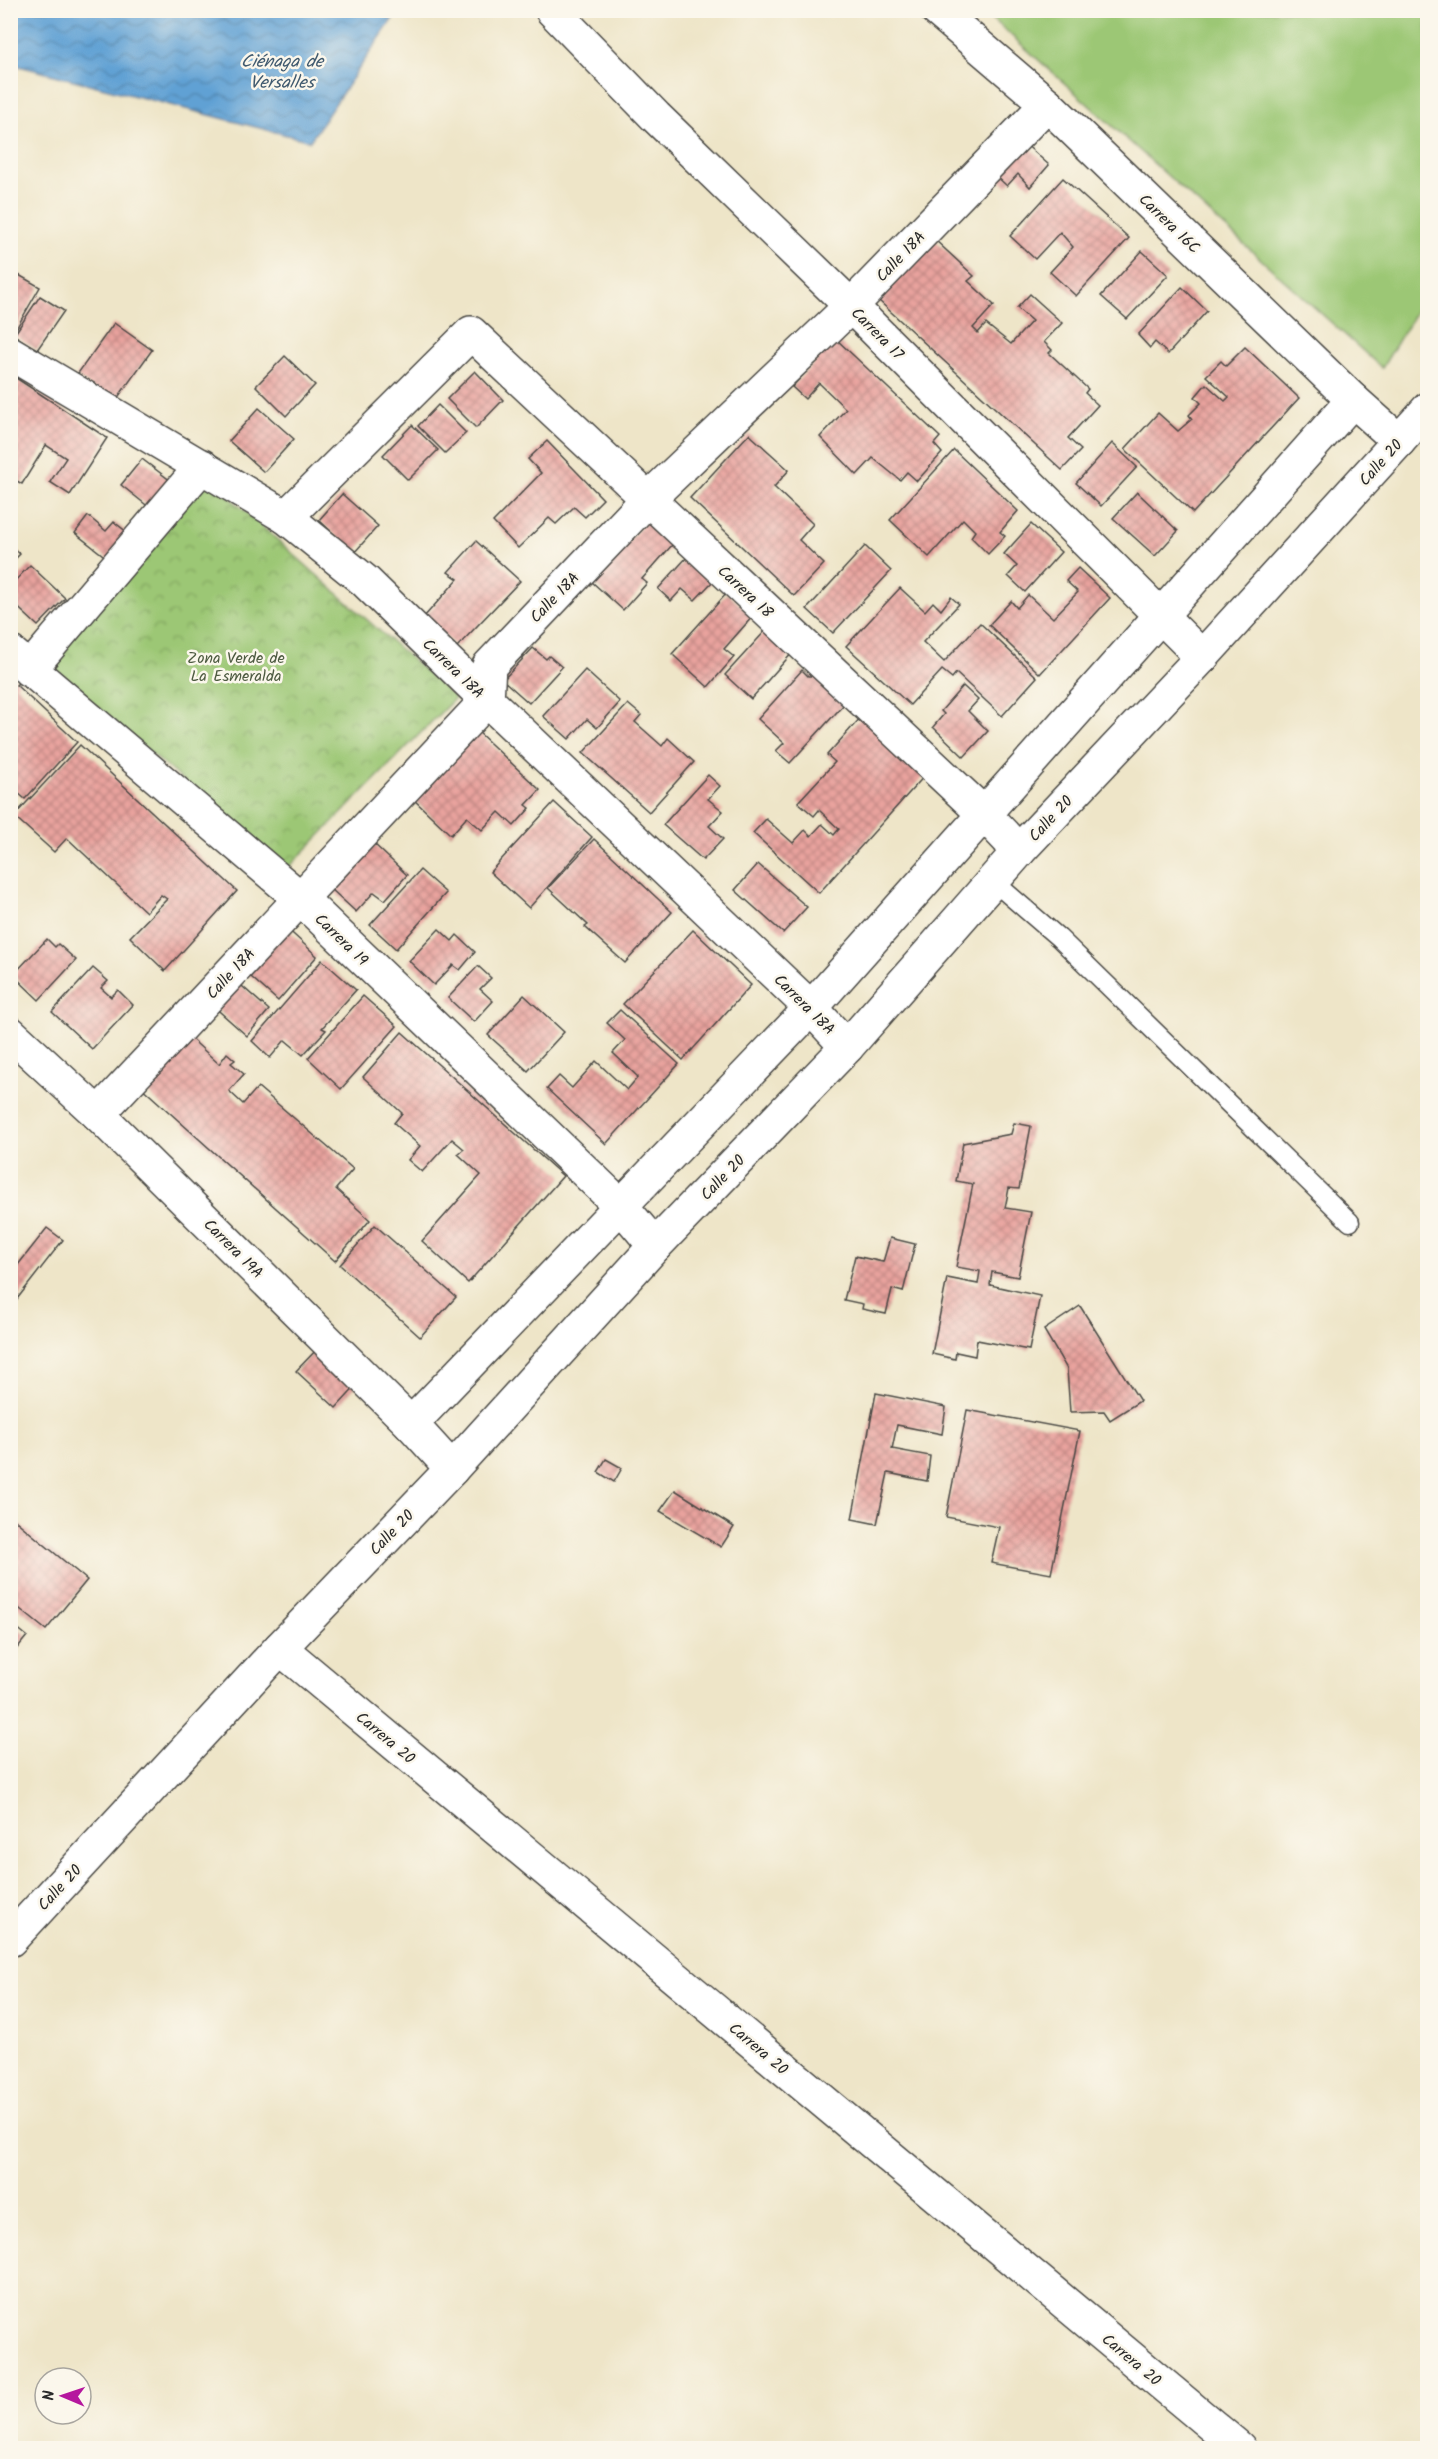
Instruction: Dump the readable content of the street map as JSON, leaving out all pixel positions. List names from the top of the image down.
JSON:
{
  "streets": {
    "street": [
      "Carrera 16C",
      "Calle 18A",
      "Carrera 17",
      "Calle 20",
      "Carrera 18",
      "Carrera 18A",
      "Carrera 19",
      "Carrera 19A",
      "Carrera 20"
    ]
  },
  "crossings": [
    ["Carrera 16C", "Calle 18A"],
    ["Carrera 16C", "Calle 20"],
    ["Calle 18A", "Carrera 17"],
    ["Calle 18A", "Carrera 18"],
    ["Calle 18A", "Carrera 18A"],
    ["Calle 18A", "Carrera 19"],
    ["Calle 18A", "Carrera 19A"],
    ["Carrera 17", "Calle 20"],
    ["Calle 20", "Carrera 18"],
    ["Calle 20", "Carrera 18A"],
    ["Calle 20", "Carrera 19"],
    ["Calle 20", "Carrera 19A"],
    ["Calle 20", "Carrera 20"],
    ["Carrera 18", "Carrera 18A"]
  ],
  "water": ["Ciénaga de Versalles"],
  "parks": ["Zona Verde de La Esmeralda"],
  "north": "left"
}
